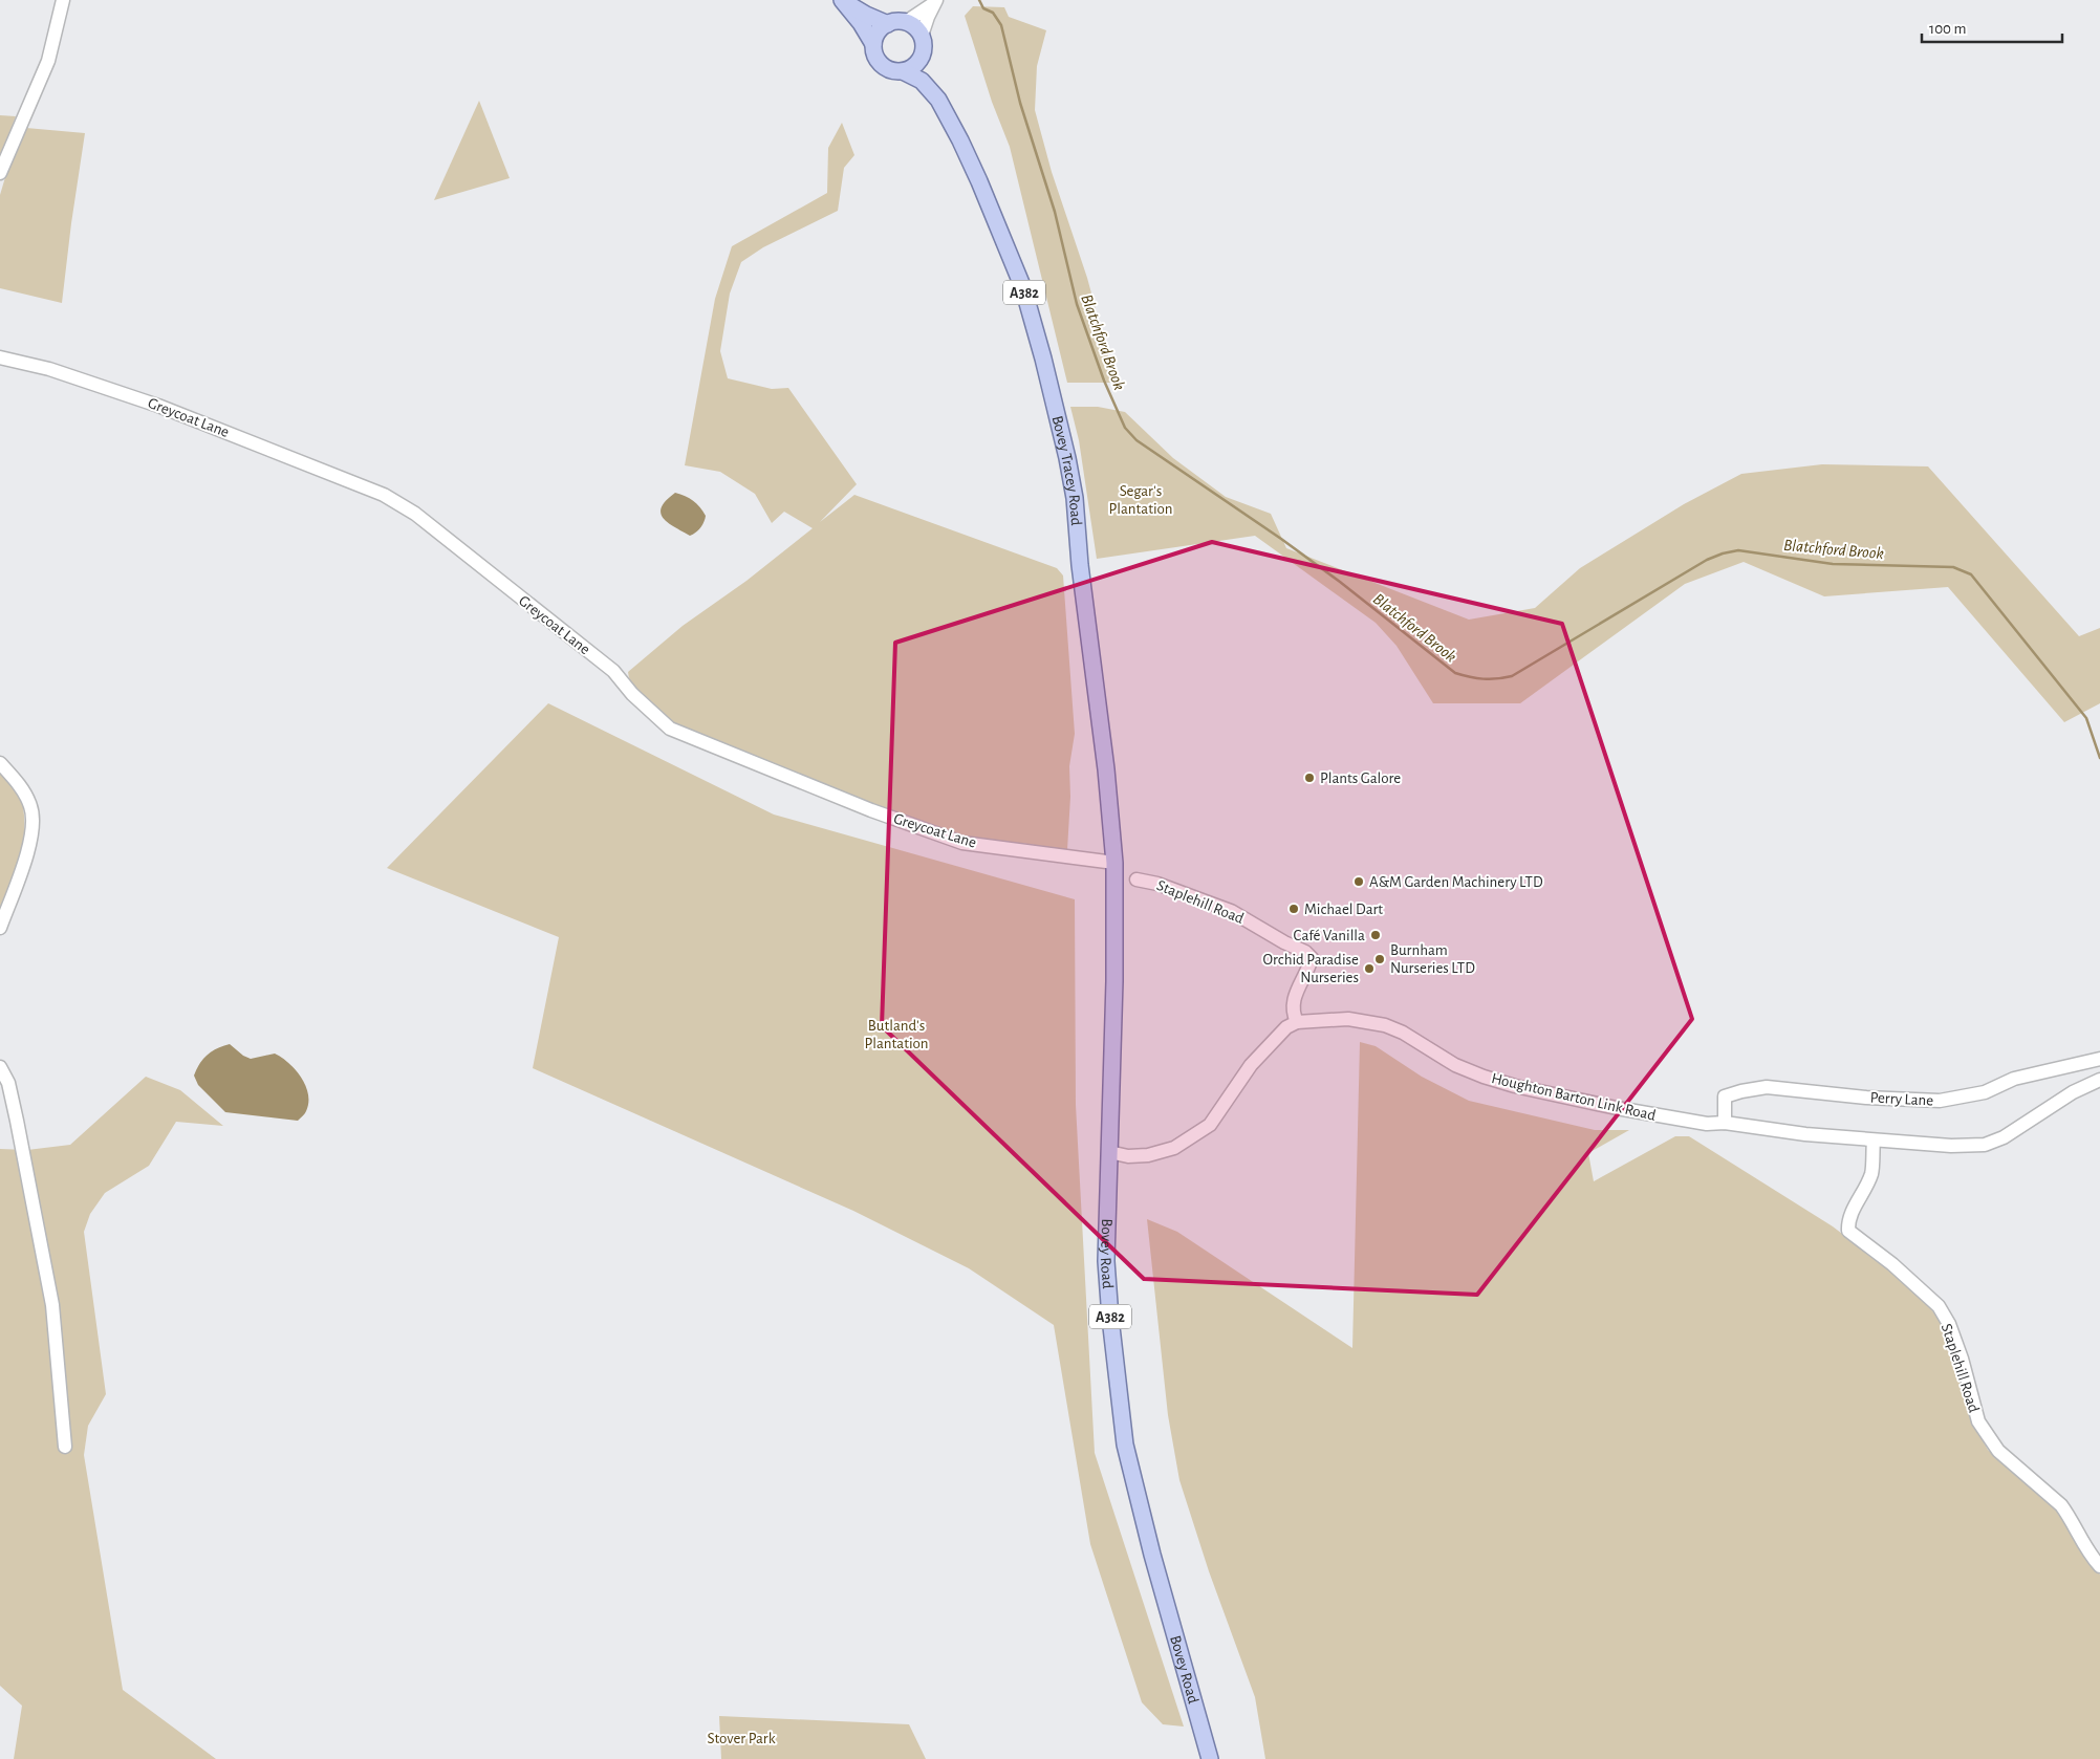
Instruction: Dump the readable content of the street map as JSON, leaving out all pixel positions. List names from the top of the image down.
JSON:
{
  "streets": {
    "main road": ["A382", "Bovey Tracey Road", "Bovey Road"],
    "street": [
      "Greycoat Lane",
      "Staplehill Road",
      "Houghton Barton Link Road",
      "Perry Lane"
    ]
  },
  "crossings": [
    ["Greycoat Lane", "Bovey Tracey Road"],
    ["Greycoat Lane", "Bovey Road"],
    ["Bovey Tracey Road", "Bovey Road"],
    ["Staplehill Road", "Houghton Barton Link Road"],
    ["Houghton Barton Link Road", "Perry Lane"]
  ],
  "water": ["Blatchford Brook"],
  "parks": ["Segar's Plantation", "Butland's Plantation", "Stover Park"],
  "places": [
    "Plants Galore",
    "A&M Garden Machinery LTD",
    "Michael Dart",
    "Café Vanilla",
    "Burnham Nurseries LTD",
    "Orchid Paradise Nurseries"
  ],
  "scale_bar": "100 m"
}
